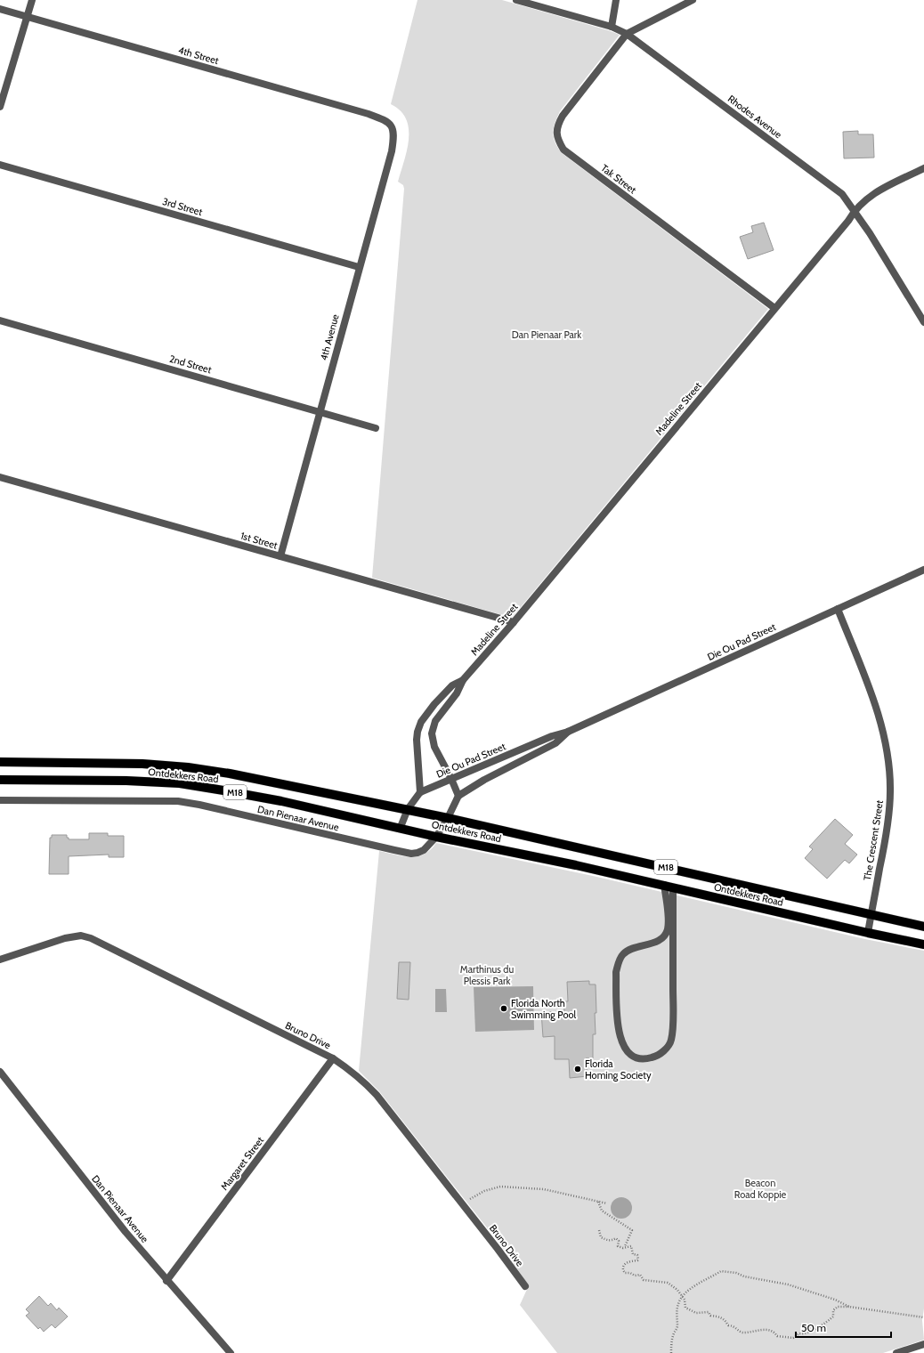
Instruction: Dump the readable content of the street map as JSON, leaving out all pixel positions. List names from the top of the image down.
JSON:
{
  "streets": {
    "main road": ["Ontdekkers Road", "M18"],
    "street": [
      "4th Street",
      "Rhodes Avenue",
      "Tak Street",
      "3rd Street",
      "4th Avenue",
      "2nd Street",
      "Madeline Street",
      "1st Street",
      "Die Ou Pad Street",
      "Dan Pienaar Avenue",
      "The Crescent Street",
      "Bruno Drive",
      "Margaret Street"
    ]
  },
  "crossings": [
    ["4th Street", "4th Avenue"],
    ["Rhodes Avenue", "Tak Street"],
    ["Rhodes Avenue", "Madeline Street"],
    ["Tak Street", "Madeline Street"],
    ["3rd Street", "4th Avenue"],
    ["4th Avenue", "2nd Street"],
    ["4th Avenue", "1st Street"],
    ["Madeline Street", "1st Street"],
    ["Madeline Street", "Die Ou Pad Street"],
    ["Die Ou Pad Street", "The Crescent Street"],
    ["Ontdekkers Road", "Dan Pienaar Avenue"],
    ["Ontdekkers Road", "The Crescent Street"],
    ["Dan Pienaar Avenue", "Margaret Street"],
    ["Bruno Drive", "Margaret Street"]
  ],
  "parks": ["Dan Pienaar Park", "Marthinus du Plessis Park", "Beacon Road Koppie"],
  "places": ["Florida North Swimming Pool", "Florida Homing Society"],
  "scale_bar": "50 m"
}
